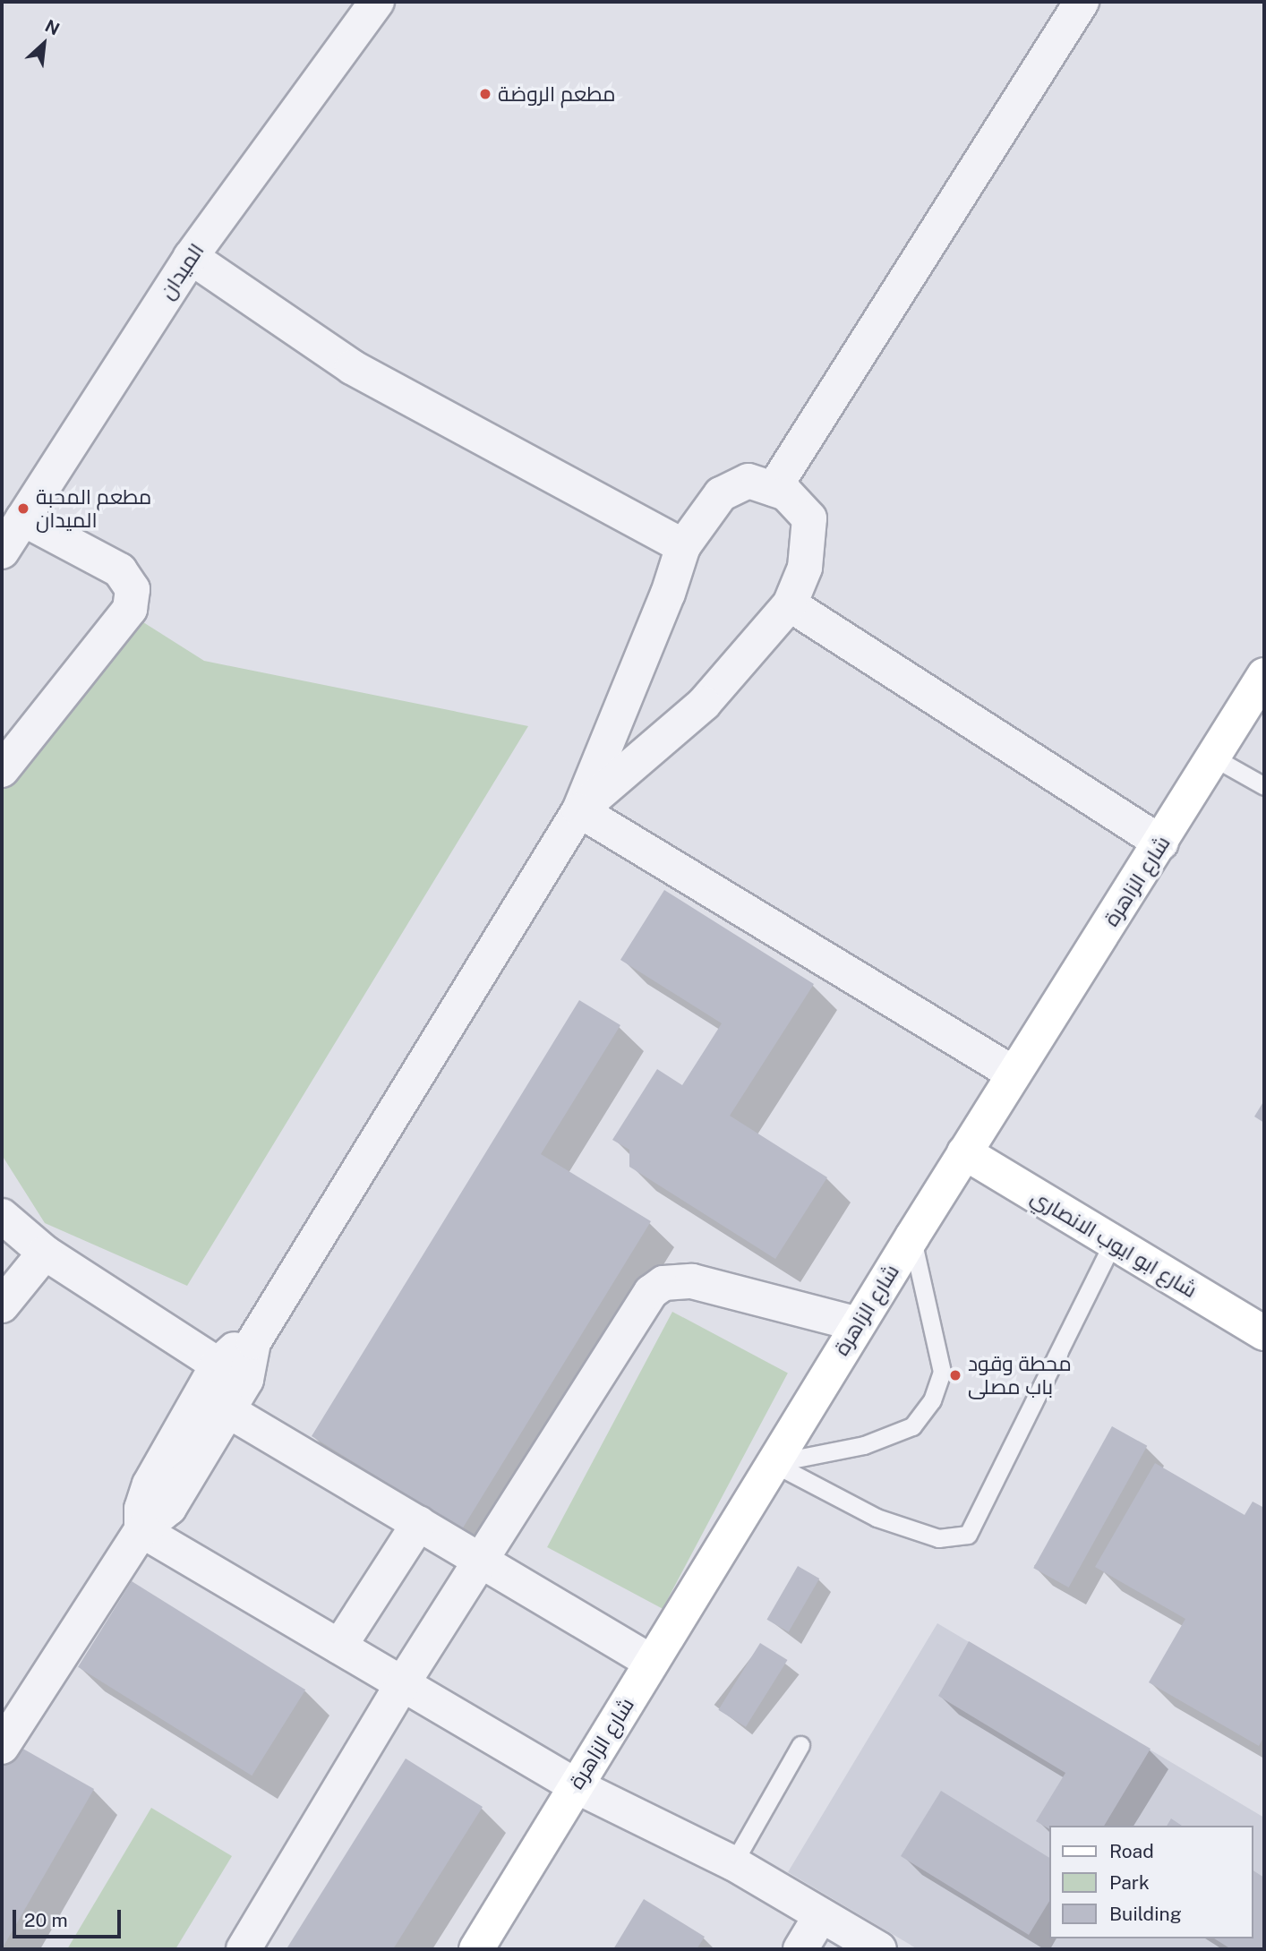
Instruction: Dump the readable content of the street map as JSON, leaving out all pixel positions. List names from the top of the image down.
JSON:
{
  "streets": {
    "main road": ["شارع الزاهرة", "شارع ابو ايوب الانصاري"],
    "street": ["الميدان"]
  },
  "crossings": [
    ["شارع الزاهرة", "شارع ابو ايوب الانصاري"]
  ],
  "places": ["مطعم الروضة", "مطعم المحبة الميدان", "محطة وقود باب مصلى"],
  "legend": ["Road", "Park", "Building"],
  "scale_bar": "20 m",
  "north": "top right"
}
